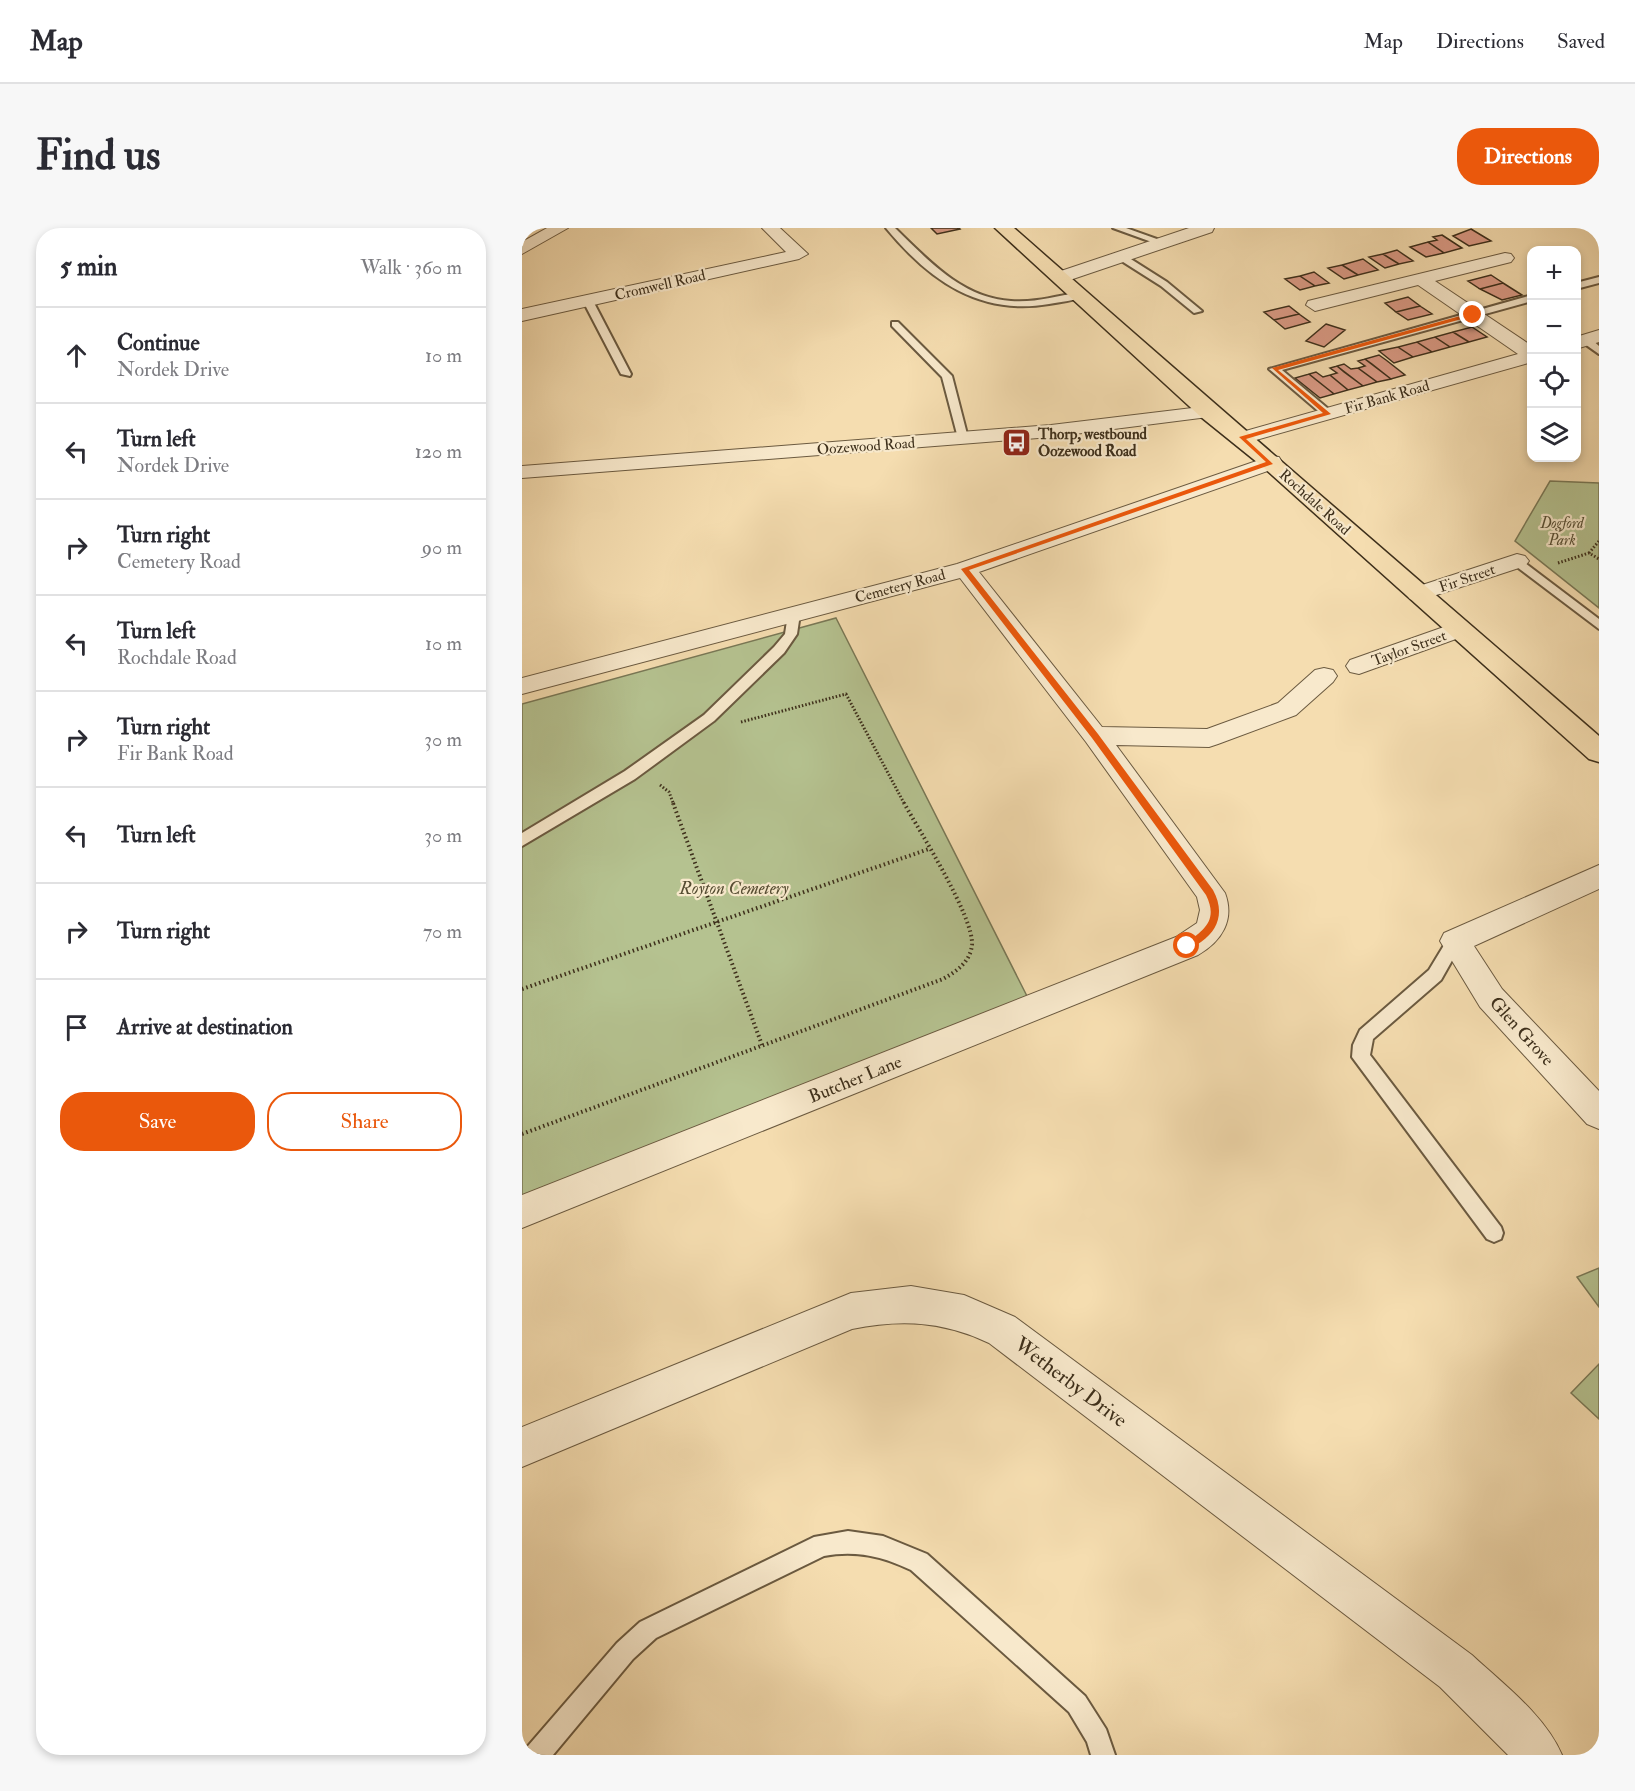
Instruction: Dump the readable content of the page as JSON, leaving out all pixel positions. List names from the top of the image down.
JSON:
{
  "streets": {
    "main road": ["Rochdale Road"],
    "street": [
      "Cromwell Road",
      "Fir Bank Road",
      "Oozewood Road",
      "Fir Street",
      "Cemetery Road",
      "Taylor Street",
      "Glen Grove",
      "Butcher Lane",
      "Wetherby Drive"
    ]
  },
  "crossings": [
    ["Fir Bank Road", "Rochdale Road"],
    ["Oozewood Road", "Rochdale Road"],
    ["Rochdale Road", "Fir Street"],
    ["Rochdale Road", "Cemetery Road"],
    ["Rochdale Road", "Taylor Street"],
    ["Cemetery Road", "Butcher Lane"]
  ],
  "parks": ["Dogford Park", "Royton Cemetery"],
  "places": {
    "bus stop": ["Thorp, westbound Oozewood Road"]
  },
  "page": {
    "header": "Map",
    "nav": ["Map", "Directions", "Saved"],
    "buttons": [
      "Directions",
      ["Save", "Share"]
    ],
    "title": "Find us",
    "heading": ["5 min", "Walk · 360 m"],
    "map_buttons": ["+", "−"],
    "list": [
      ["Continue", "Nordek Drive", "10 m"],
      ["Turn left", "Nordek Drive", "120 m"],
      ["Turn right", "Cemetery Road", "90 m"],
      ["Turn left", "Rochdale Road", "10 m"],
      ["Turn right", "Fir Bank Road", "30 m"],
      ["Turn left", "30 m"],
      ["Turn right", "70 m"],
      "Arrive at destination"
    ]
  }
}
